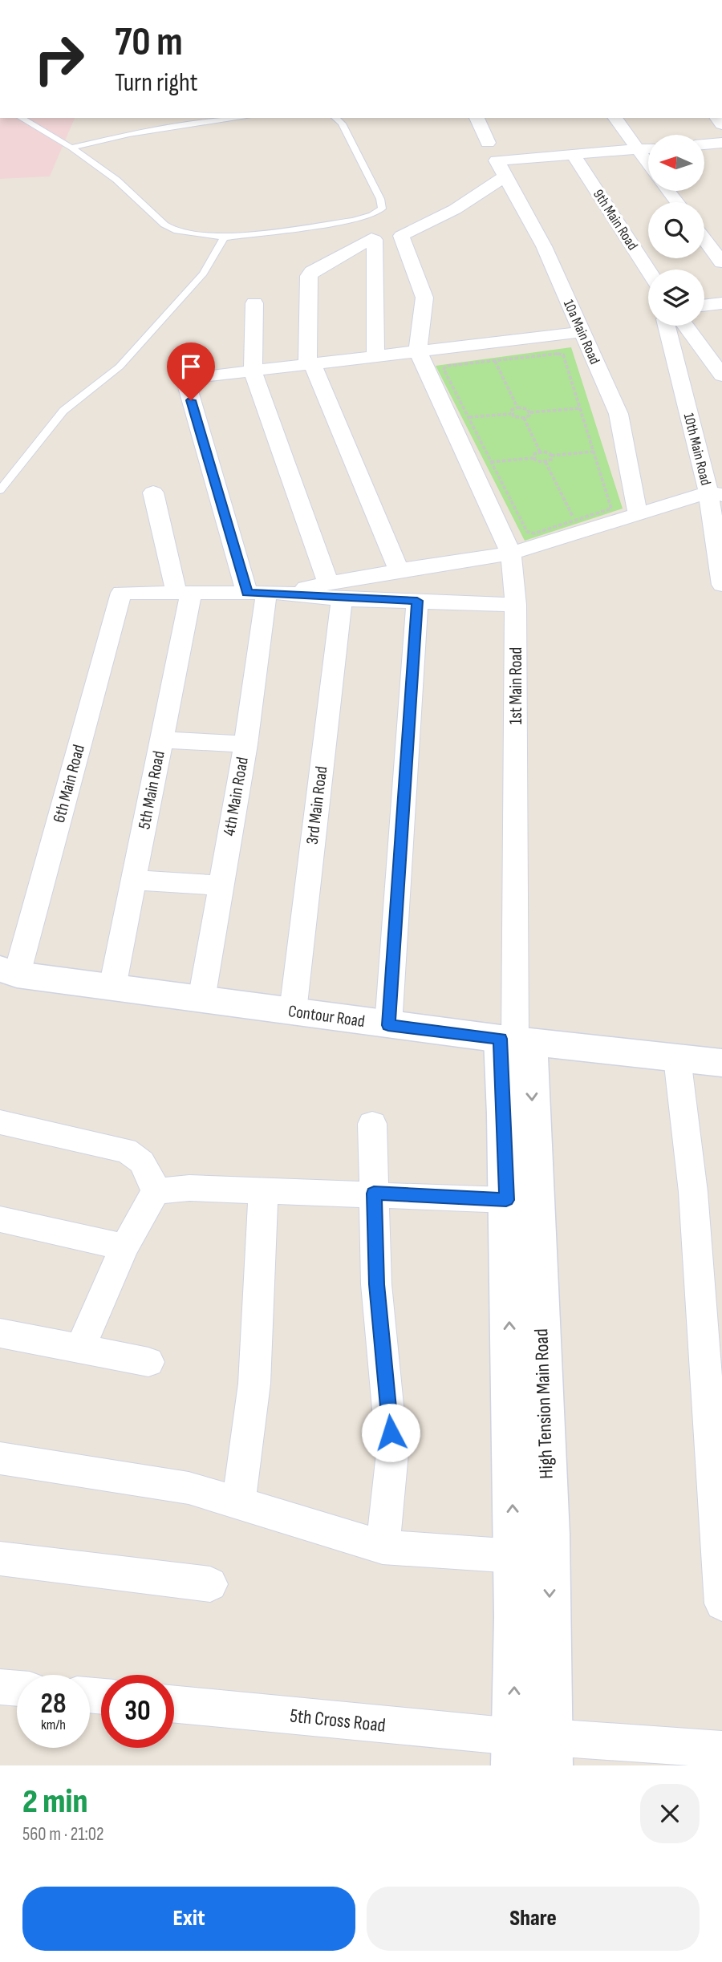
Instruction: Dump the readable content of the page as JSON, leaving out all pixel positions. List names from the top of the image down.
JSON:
{
  "streets": {
    "main road": ["Contour Road", "High Tension Main Road"],
    "street": [
      "9th Main Road",
      "10a Main Road",
      "10th Main Road",
      "1st Main Road",
      "6th Main Road",
      "5th Main Road",
      "4th Main Road",
      "3rd Main Road",
      "5th Cross Road"
    ]
  },
  "crossings": [
    ["1st Main Road", "Contour Road"],
    ["1st Main Road", "High Tension Main Road"],
    ["6th Main Road", "5th Main Road"],
    ["6th Main Road", "Contour Road"],
    ["5th Main Road", "Contour Road"],
    ["4th Main Road", "Contour Road"],
    ["3rd Main Road", "Contour Road"],
    ["Contour Road", "High Tension Main Road"],
    ["High Tension Main Road", "5th Cross Road"]
  ],
  "north": "left",
  "page": {
    "turn": ["70 m", "Turn right"],
    "speed": "28 km/h",
    "limit": "30",
    "heading": ["2 min", "560 m · 21:02"],
    "buttons": ["Exit", "Share"]
  }
}
